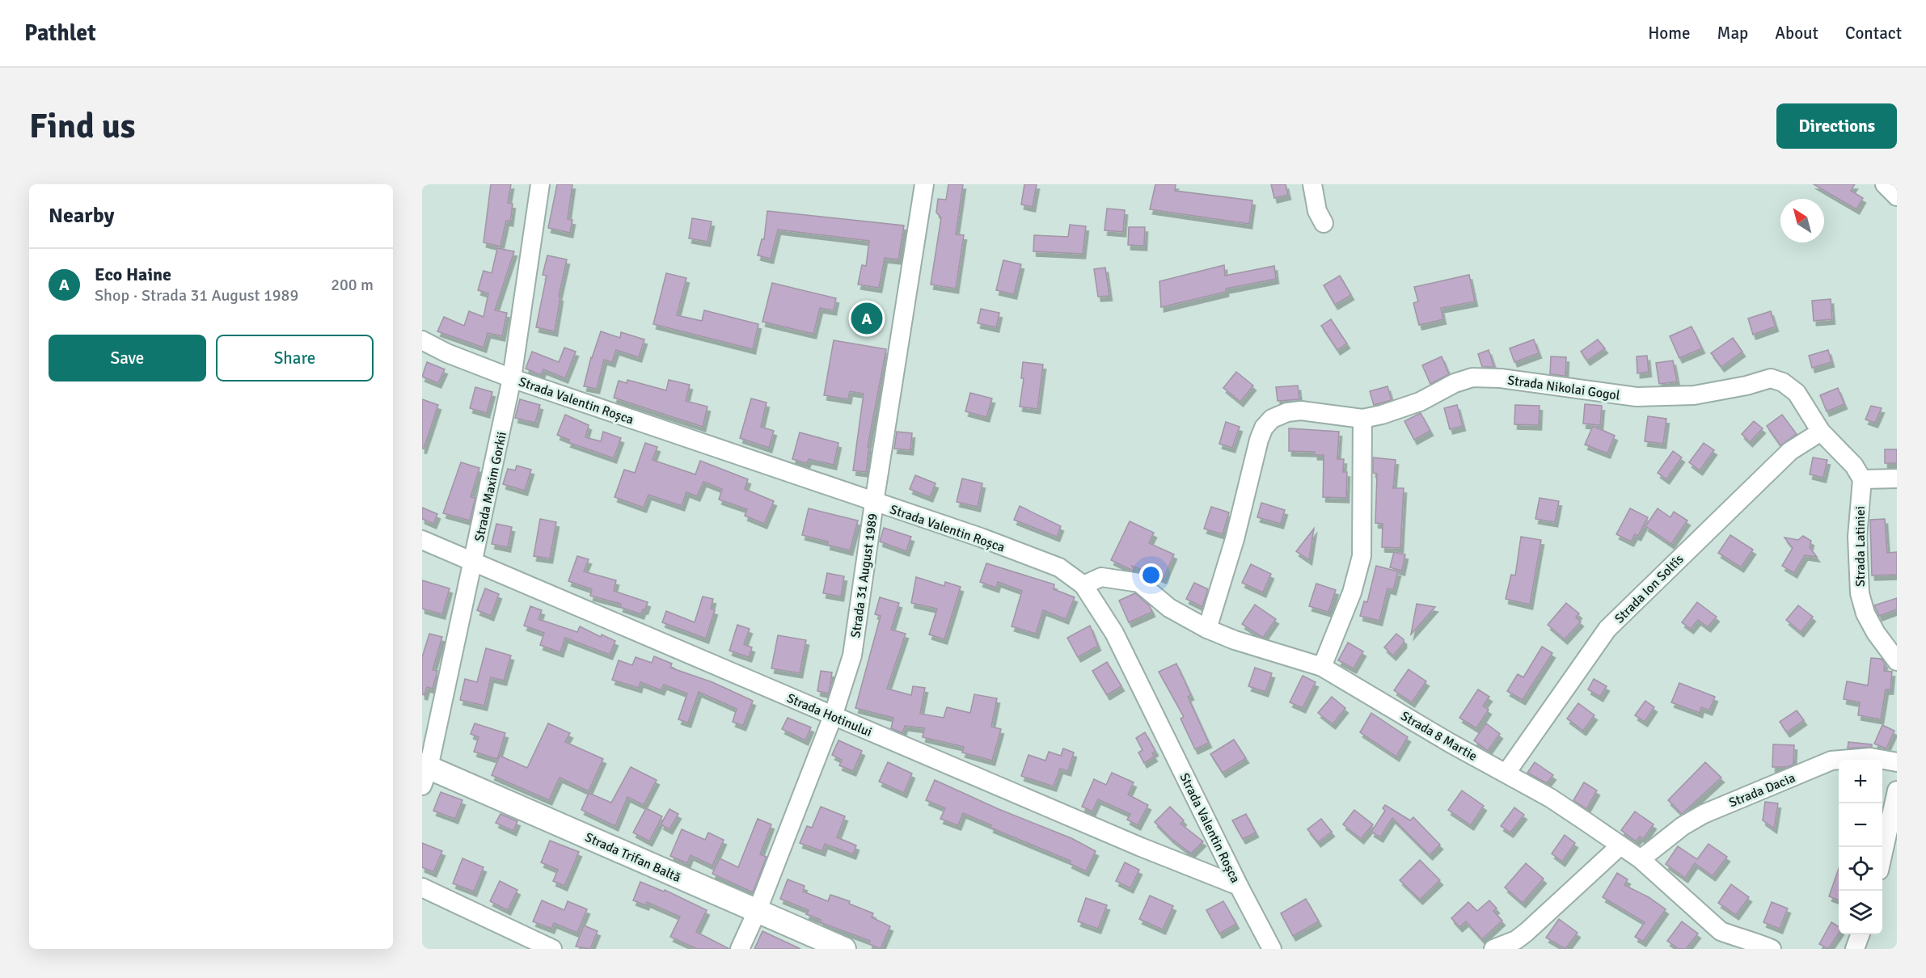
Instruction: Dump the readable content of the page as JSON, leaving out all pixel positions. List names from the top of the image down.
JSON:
{
  "streets": {
    "main road": ["Strada Trifan Baltă"],
    "street": [
      "Strada Nikolai Gogol",
      "Strada Valentin Roșca",
      "Strada Maxim Gorkii",
      "Strada Latiniei",
      "Strada 31 August 1989",
      "Strada Ion Soltîs",
      "Strada Hotinului",
      "Strada 8 Martie",
      "Strada Dacia"
    ]
  },
  "crossings": [
    ["Strada Nikolai Gogol", "Strada Ion Soltîs"],
    ["Strada Nikolai Gogol", "Strada 8 Martie"],
    ["Strada Valentin Roșca", "Strada Maxim Gorkii"],
    ["Strada Valentin Roșca", "Strada 31 August 1989"],
    ["Strada Valentin Roșca", "Strada Hotinului"],
    ["Strada Valentin Roșca", "Strada 8 Martie"],
    ["Strada Maxim Gorkii", "Strada Hotinului"],
    ["Strada Maxim Gorkii", "Strada Trifan Baltă"],
    ["Strada 31 August 1989", "Strada Hotinului"],
    ["Strada 31 August 1989", "Strada Trifan Baltă"],
    ["Strada Ion Soltîs", "Strada 8 Martie"],
    ["Strada 8 Martie", "Strada Dacia"]
  ],
  "north": "top left",
  "page": {
    "header": "Pathlet",
    "nav": [
      "Home",
      "Map",
      "About",
      "Contact"
    ],
    "buttons": [
      "Directions",
      ["Save", "Share"]
    ],
    "title": "Find us",
    "heading": "Nearby",
    "list": [
      {
        "mark": "A",
        "name": "Eco Haine",
        "note": "Shop · Strada 31 August 1989",
        "value": "200 m"
      }
    ],
    "pins": "A",
    "map_buttons": ["+", "−"]
  }
}
